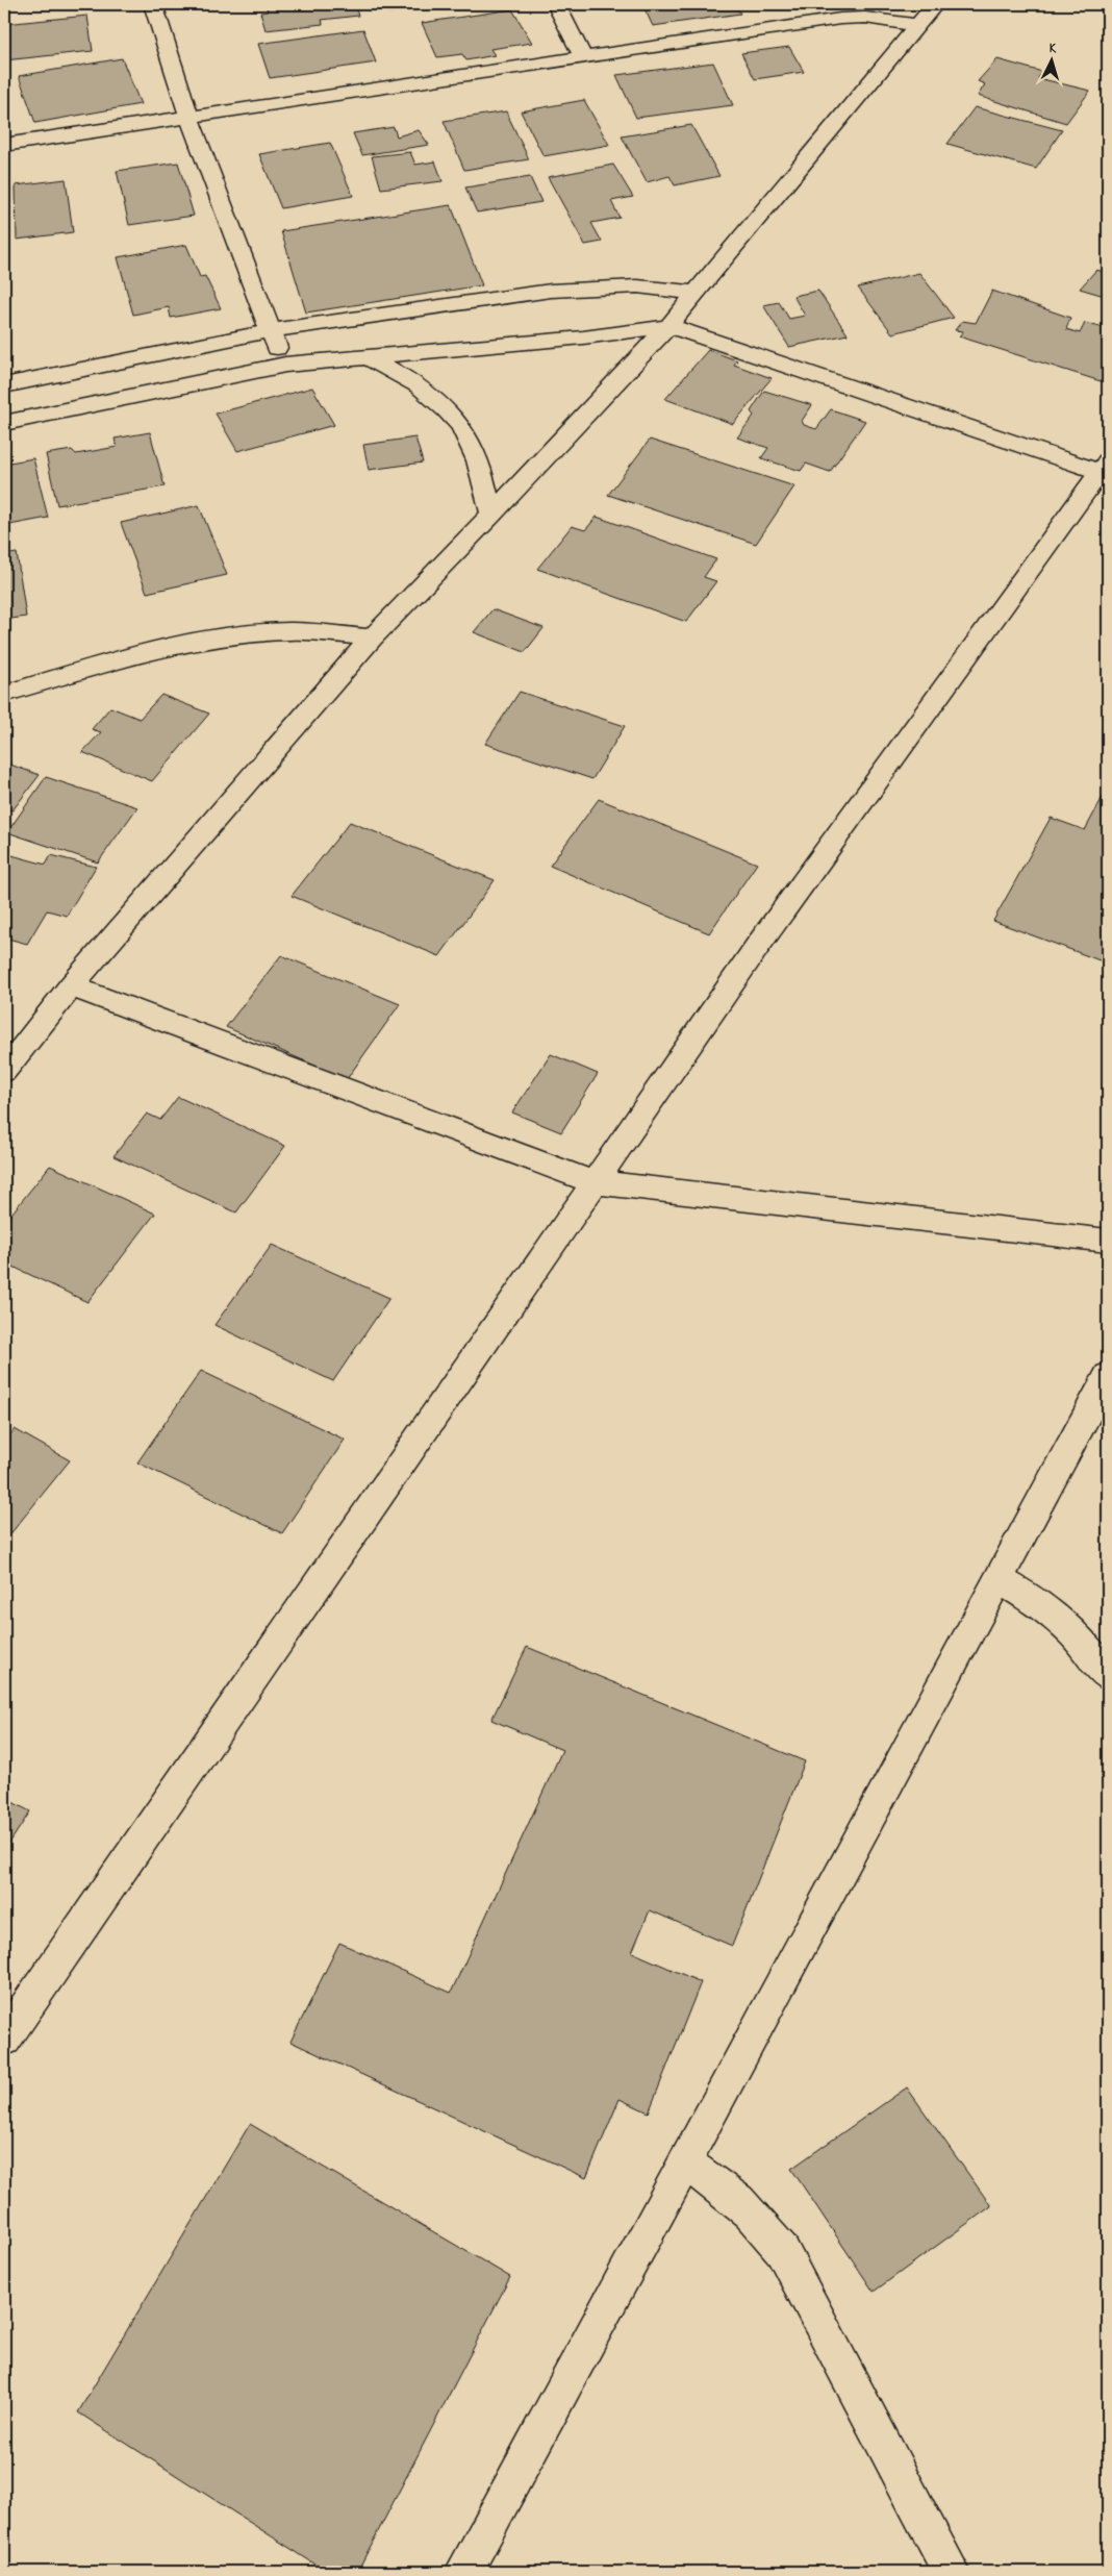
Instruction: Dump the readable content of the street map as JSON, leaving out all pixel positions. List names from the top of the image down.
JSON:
{
  "north": "top"
}
